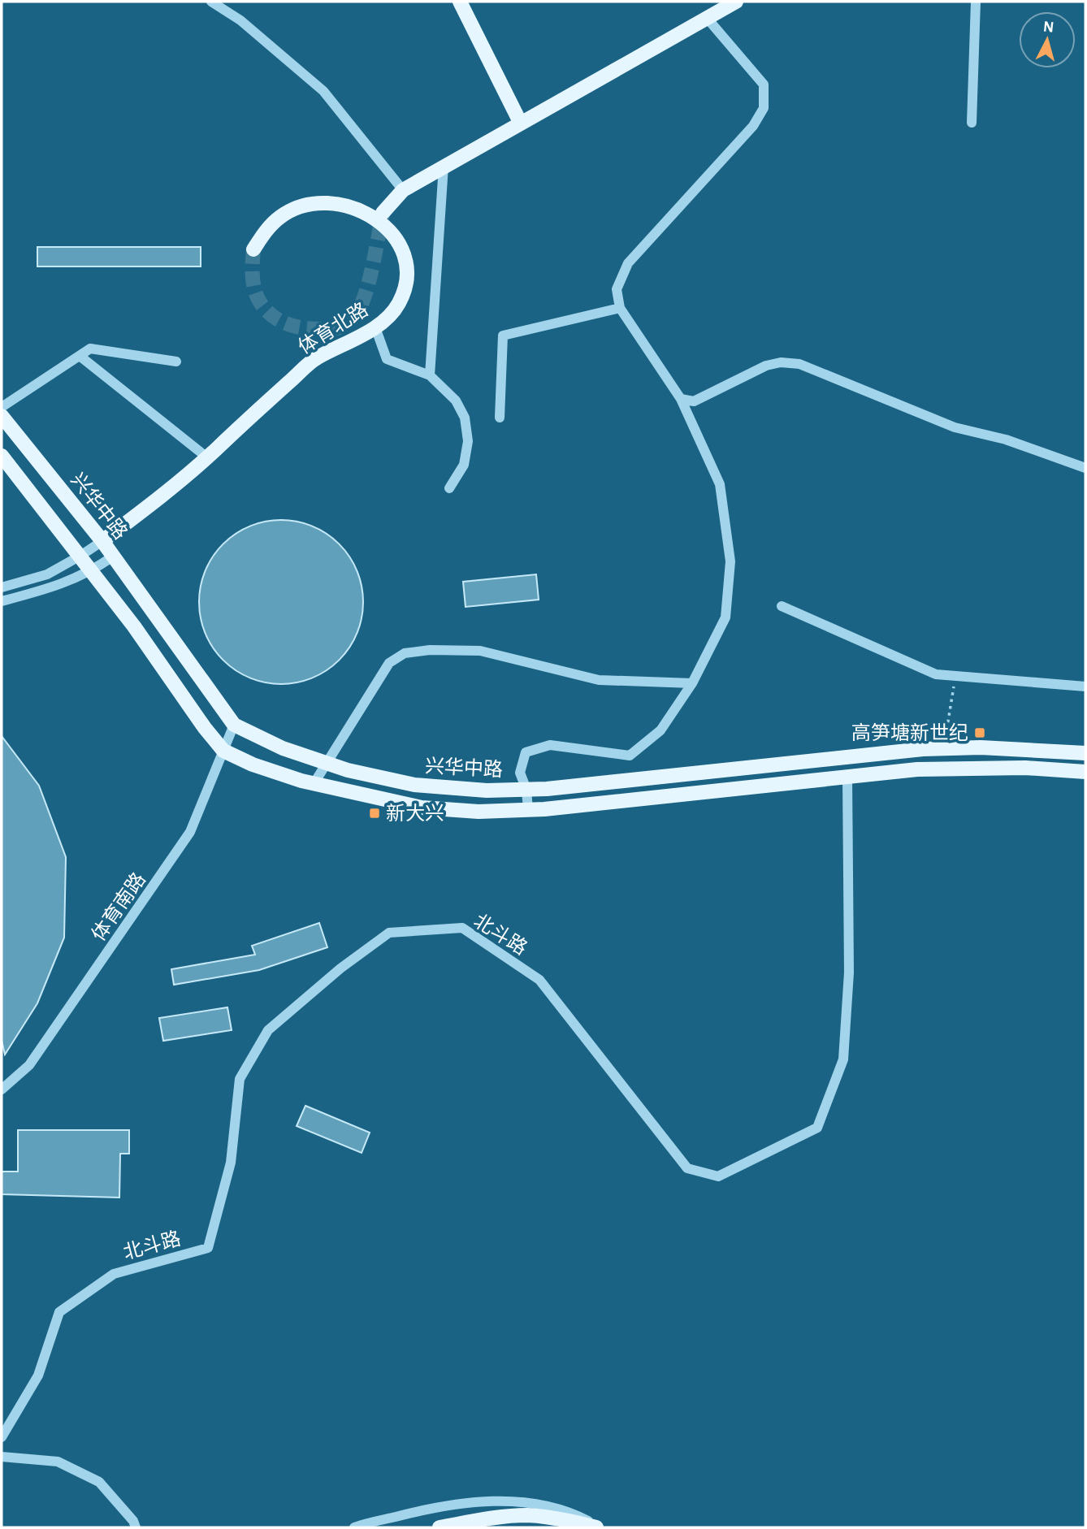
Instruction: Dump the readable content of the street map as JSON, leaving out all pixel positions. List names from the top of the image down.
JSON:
{
  "streets": {
    "main road": ["体育北路", "兴华中路"],
    "street": ["体育南路", "北斗路"]
  },
  "crossings": [
    ["体育北路", "兴华中路"],
    ["兴华中路", "体育南路"]
  ],
  "places": {
    "transit": ["高笋塘新世纪", "新大兴"]
  },
  "north": "top"
}
